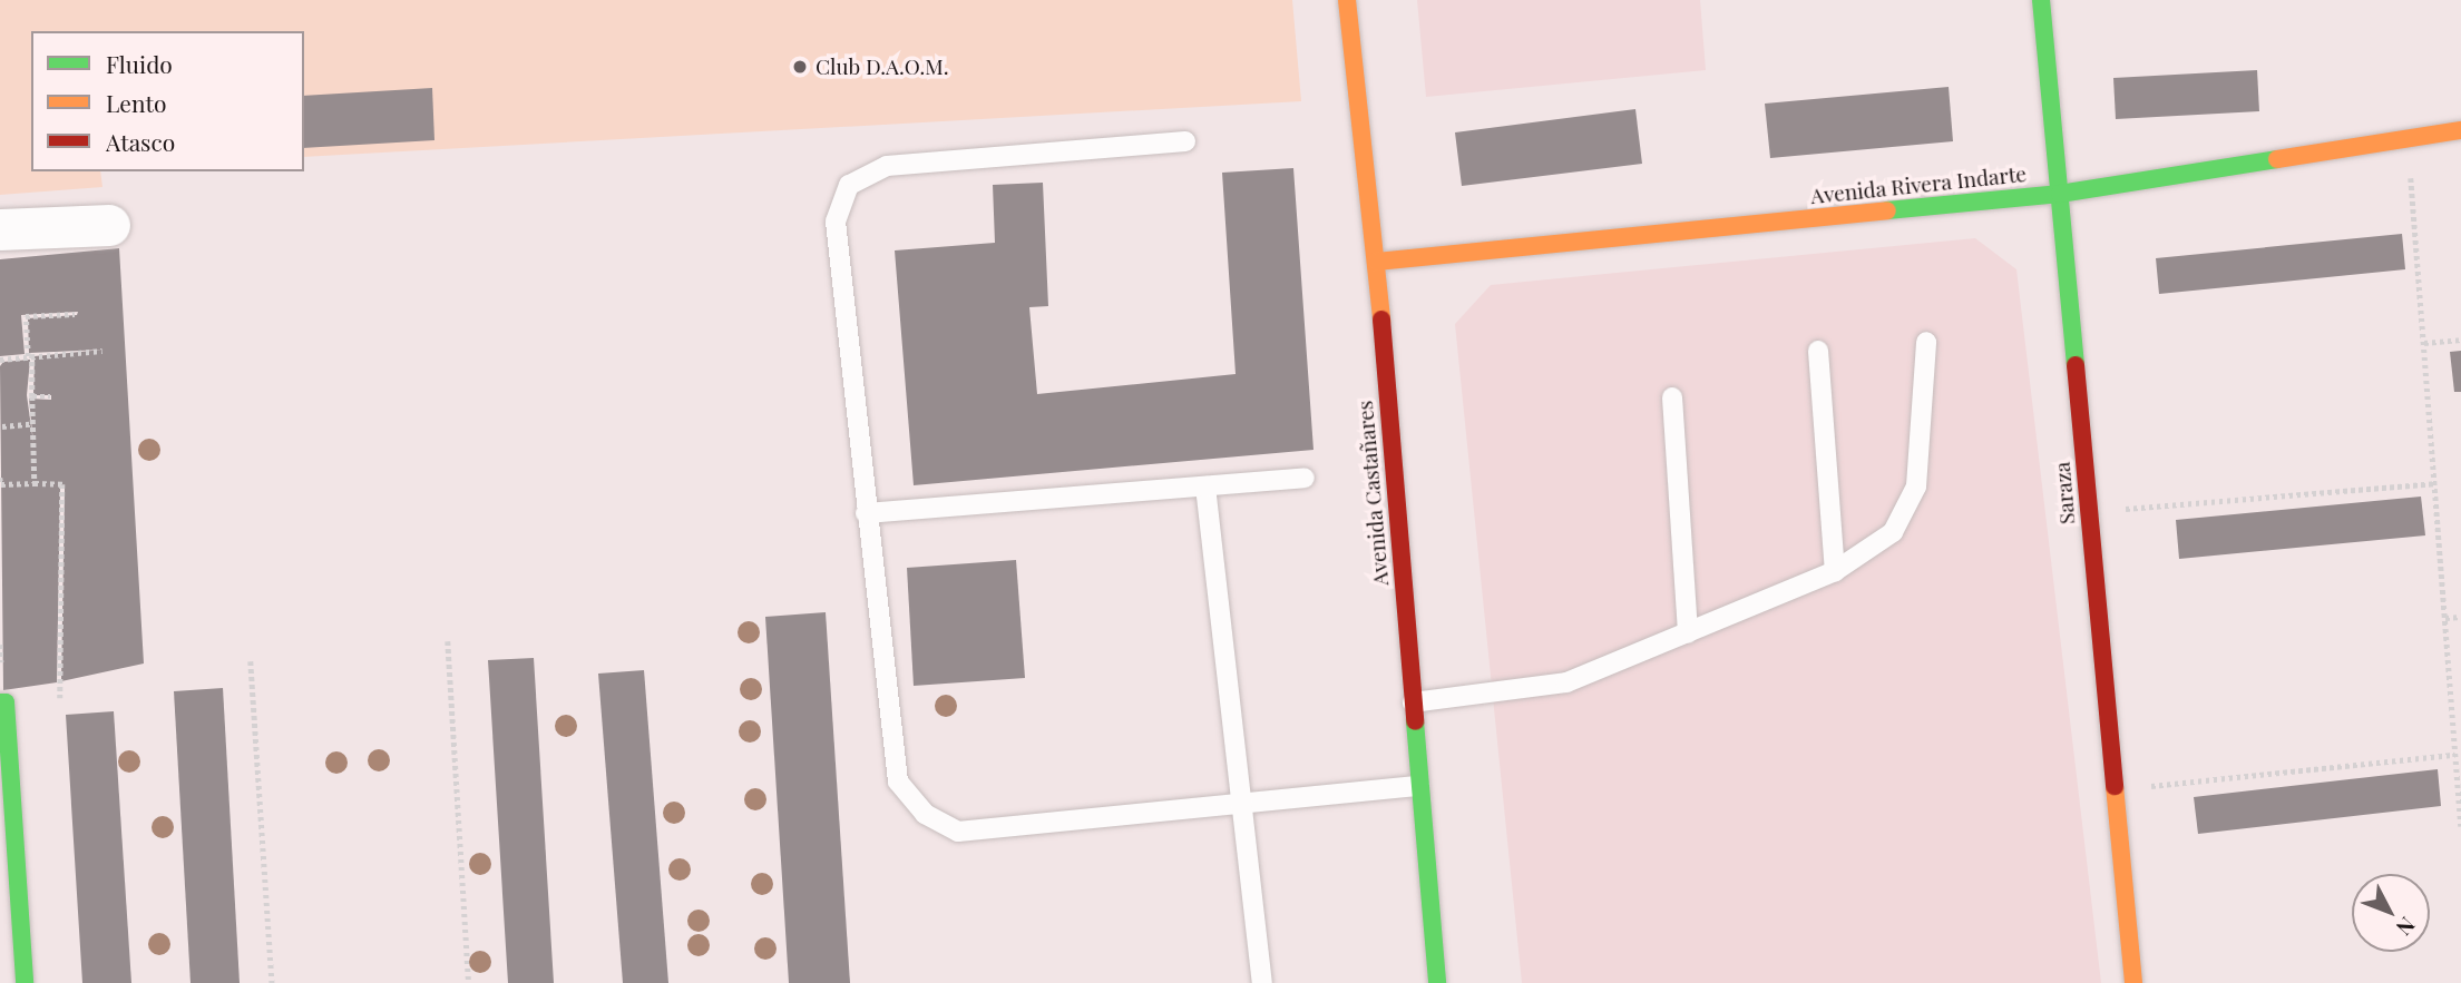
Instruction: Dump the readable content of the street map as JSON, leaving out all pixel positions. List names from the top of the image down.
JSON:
{
  "streets": {
    "street": ["Avenida Rivera Indarte", "Avenida Castañares", "Saraza"]
  },
  "crossings": [
    ["Avenida Rivera Indarte", "Avenida Castañares"],
    ["Avenida Rivera Indarte", "Saraza"]
  ],
  "places": ["Club D.A.O.M."],
  "legend": ["Fluido", "Lento", "Atasco"],
  "north": "bottom right"
}
